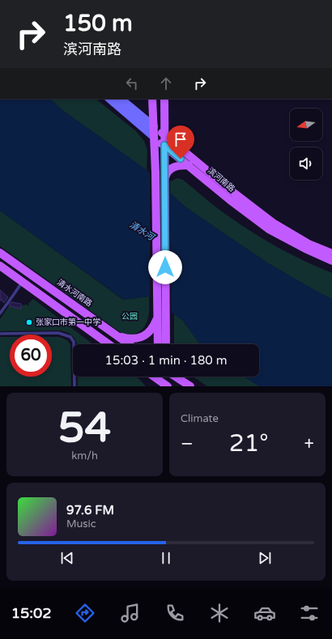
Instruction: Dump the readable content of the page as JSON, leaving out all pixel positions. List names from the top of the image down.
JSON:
{
  "streets": {
    "main road": ["滨河南路", "清水河南路"]
  },
  "water": ["清水河"],
  "parks": ["公园"],
  "places": ["张家口市第一中学"],
  "north": "left",
  "page": {
    "turn": ["150 m", "滨河南路"],
    "limit": "60",
    "trip": "15:03 · 1 min · 180 m",
    "tile": [
      ["54", "km/h"],
      "Climate"
    ],
    "heat": ["−", "21°", "+"],
    "song": ["97.6 FM", "Music"],
    "tabs": "15:02"
  }
}
